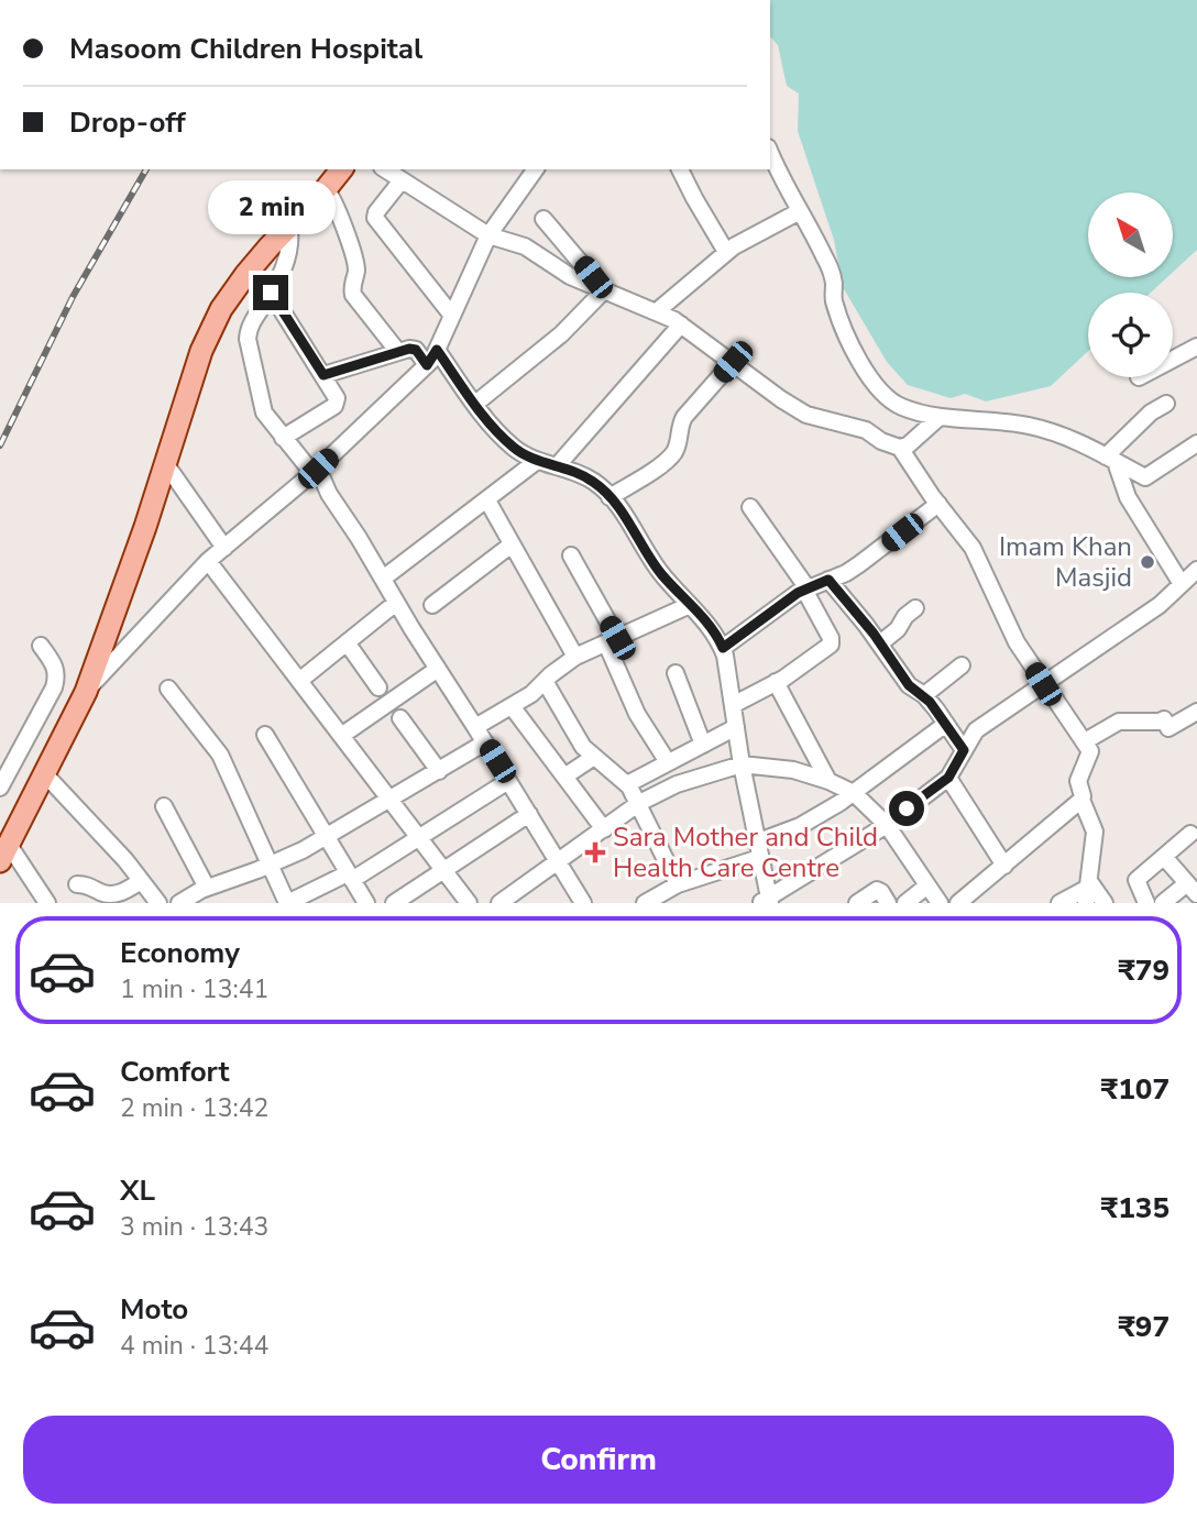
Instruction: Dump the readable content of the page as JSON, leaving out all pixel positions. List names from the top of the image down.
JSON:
{
  "places": {
    "other": ["Imam Khan Masjid"],
    "health": ["Sara Mother and Child Health Care Centre"]
  },
  "north": "top left",
  "page": {
    "banner": ["Masoom Children Hospital", "Drop-off"],
    "bubble": "2 min",
    "list": [
      {
        "name": "Economy",
        "note": "1 min · 13:41",
        "value": "₹79"
      },
      {
        "name": "Comfort",
        "note": "2 min · 13:42",
        "value": "₹107"
      },
      {
        "name": "XL",
        "note": "3 min · 13:43",
        "value": "₹135"
      },
      {
        "name": "Moto",
        "note": "4 min · 13:44",
        "value": "₹97"
      }
    ],
    "buttons": "Confirm"
  }
}
